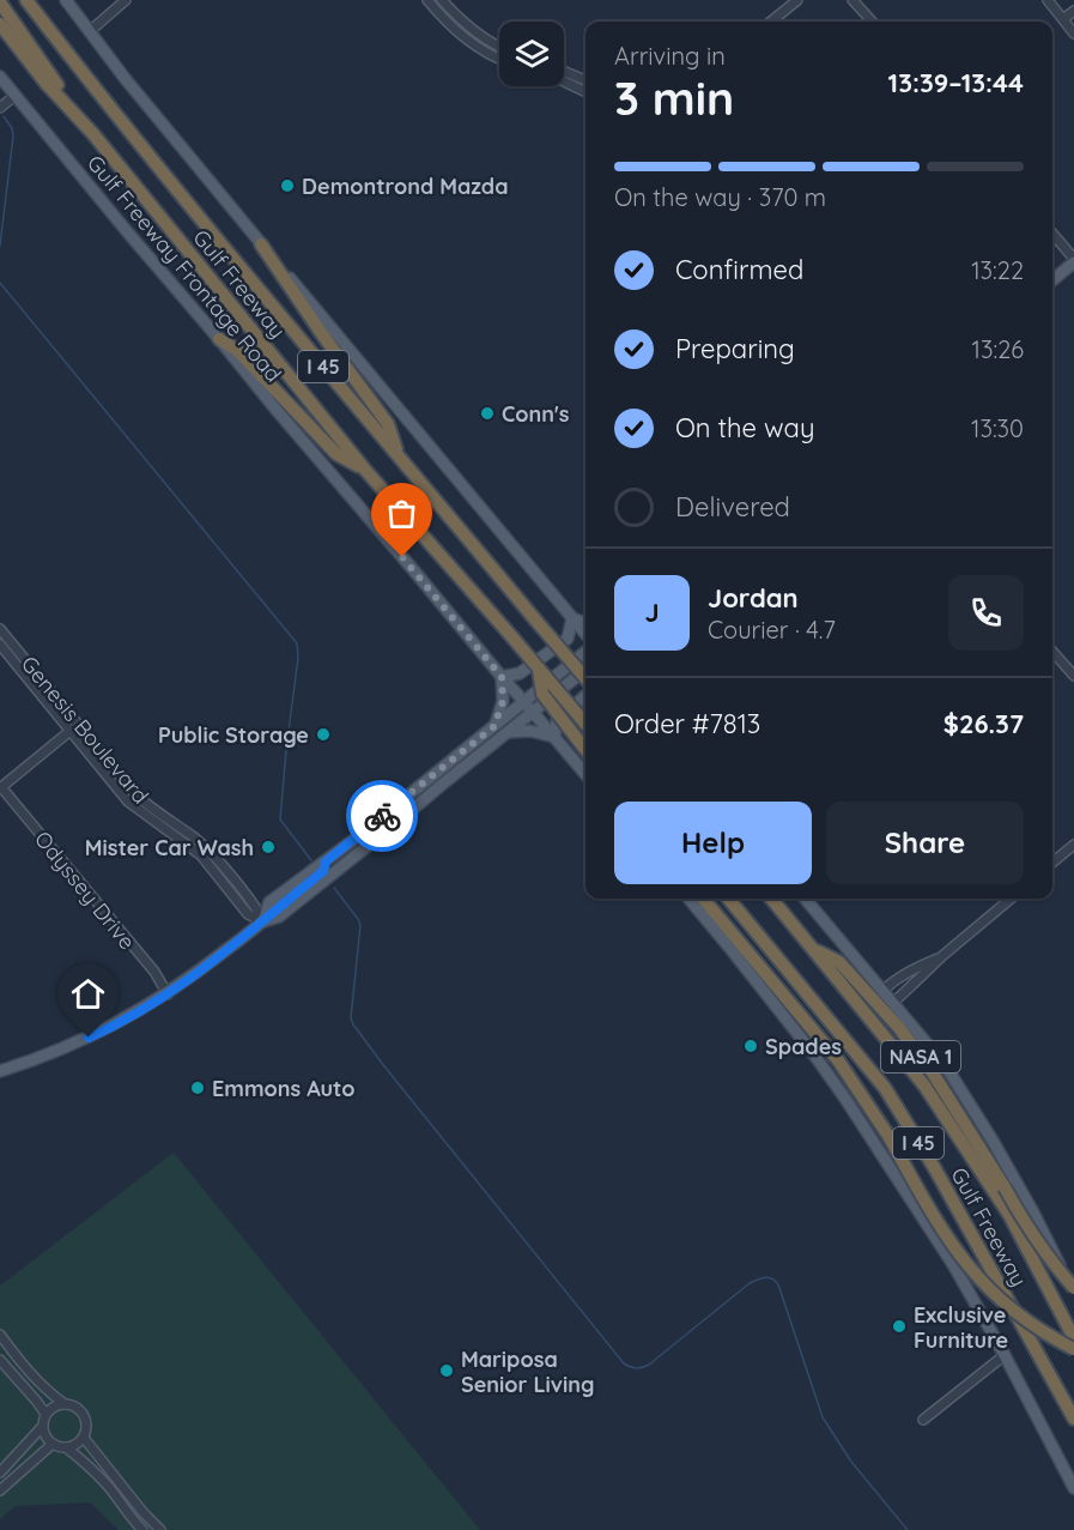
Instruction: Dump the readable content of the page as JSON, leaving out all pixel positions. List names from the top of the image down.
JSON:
{
  "streets": {
    "highway": ["Gulf Freeway", "I 45", "NASA 1"],
    "main road": ["Gulf Freeway Frontage Road"],
    "street": ["Genesis Boulevard", "Odyssey Drive"]
  },
  "crossings": [
    ["Gulf Freeway", "NASA 1"]
  ],
  "places": [
    "Demontrond Mazda",
    "Conn's",
    "Public Storage",
    "Mister Car Wash",
    "Spades",
    "Emmons Auto",
    "Exclusive Furniture",
    "Mariposa Senior Living"
  ],
  "page": {
    "heading": ["3 min", "Arriving in", "13:39–13:44"],
    "panel": [
      "Jordan",
      "Courier · 4.7",
      "Order #7813",
      "$26.37"
    ],
    "bar": "On the way · 370 m",
    "list": [
      ["Confirmed", "13:22"],
      ["Preparing", "13:26"],
      ["On the way", "13:30"],
      "Delivered"
    ],
    "round": "J",
    "buttons": ["Help", "Share"]
  }
}
